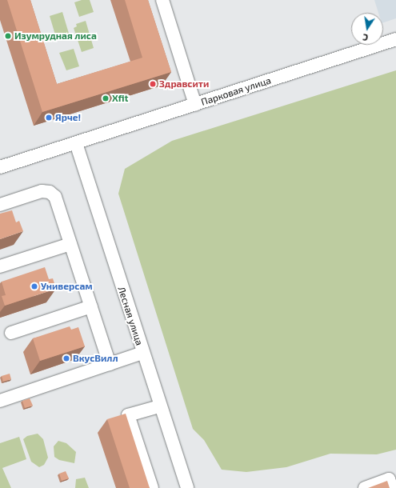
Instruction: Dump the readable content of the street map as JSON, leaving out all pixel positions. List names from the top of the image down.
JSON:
{
  "streets": {
    "street": ["Парковая улица", "Лесная улица"]
  },
  "crossings": [
    ["Парковая улица", "Лесная улица"]
  ],
  "places": [
    "Изумрудная лиса",
    "Здравсити",
    "Xfit",
    "Ярче!",
    "Универсам",
    "ВкусВилл"
  ],
  "north": "bottom"
}
